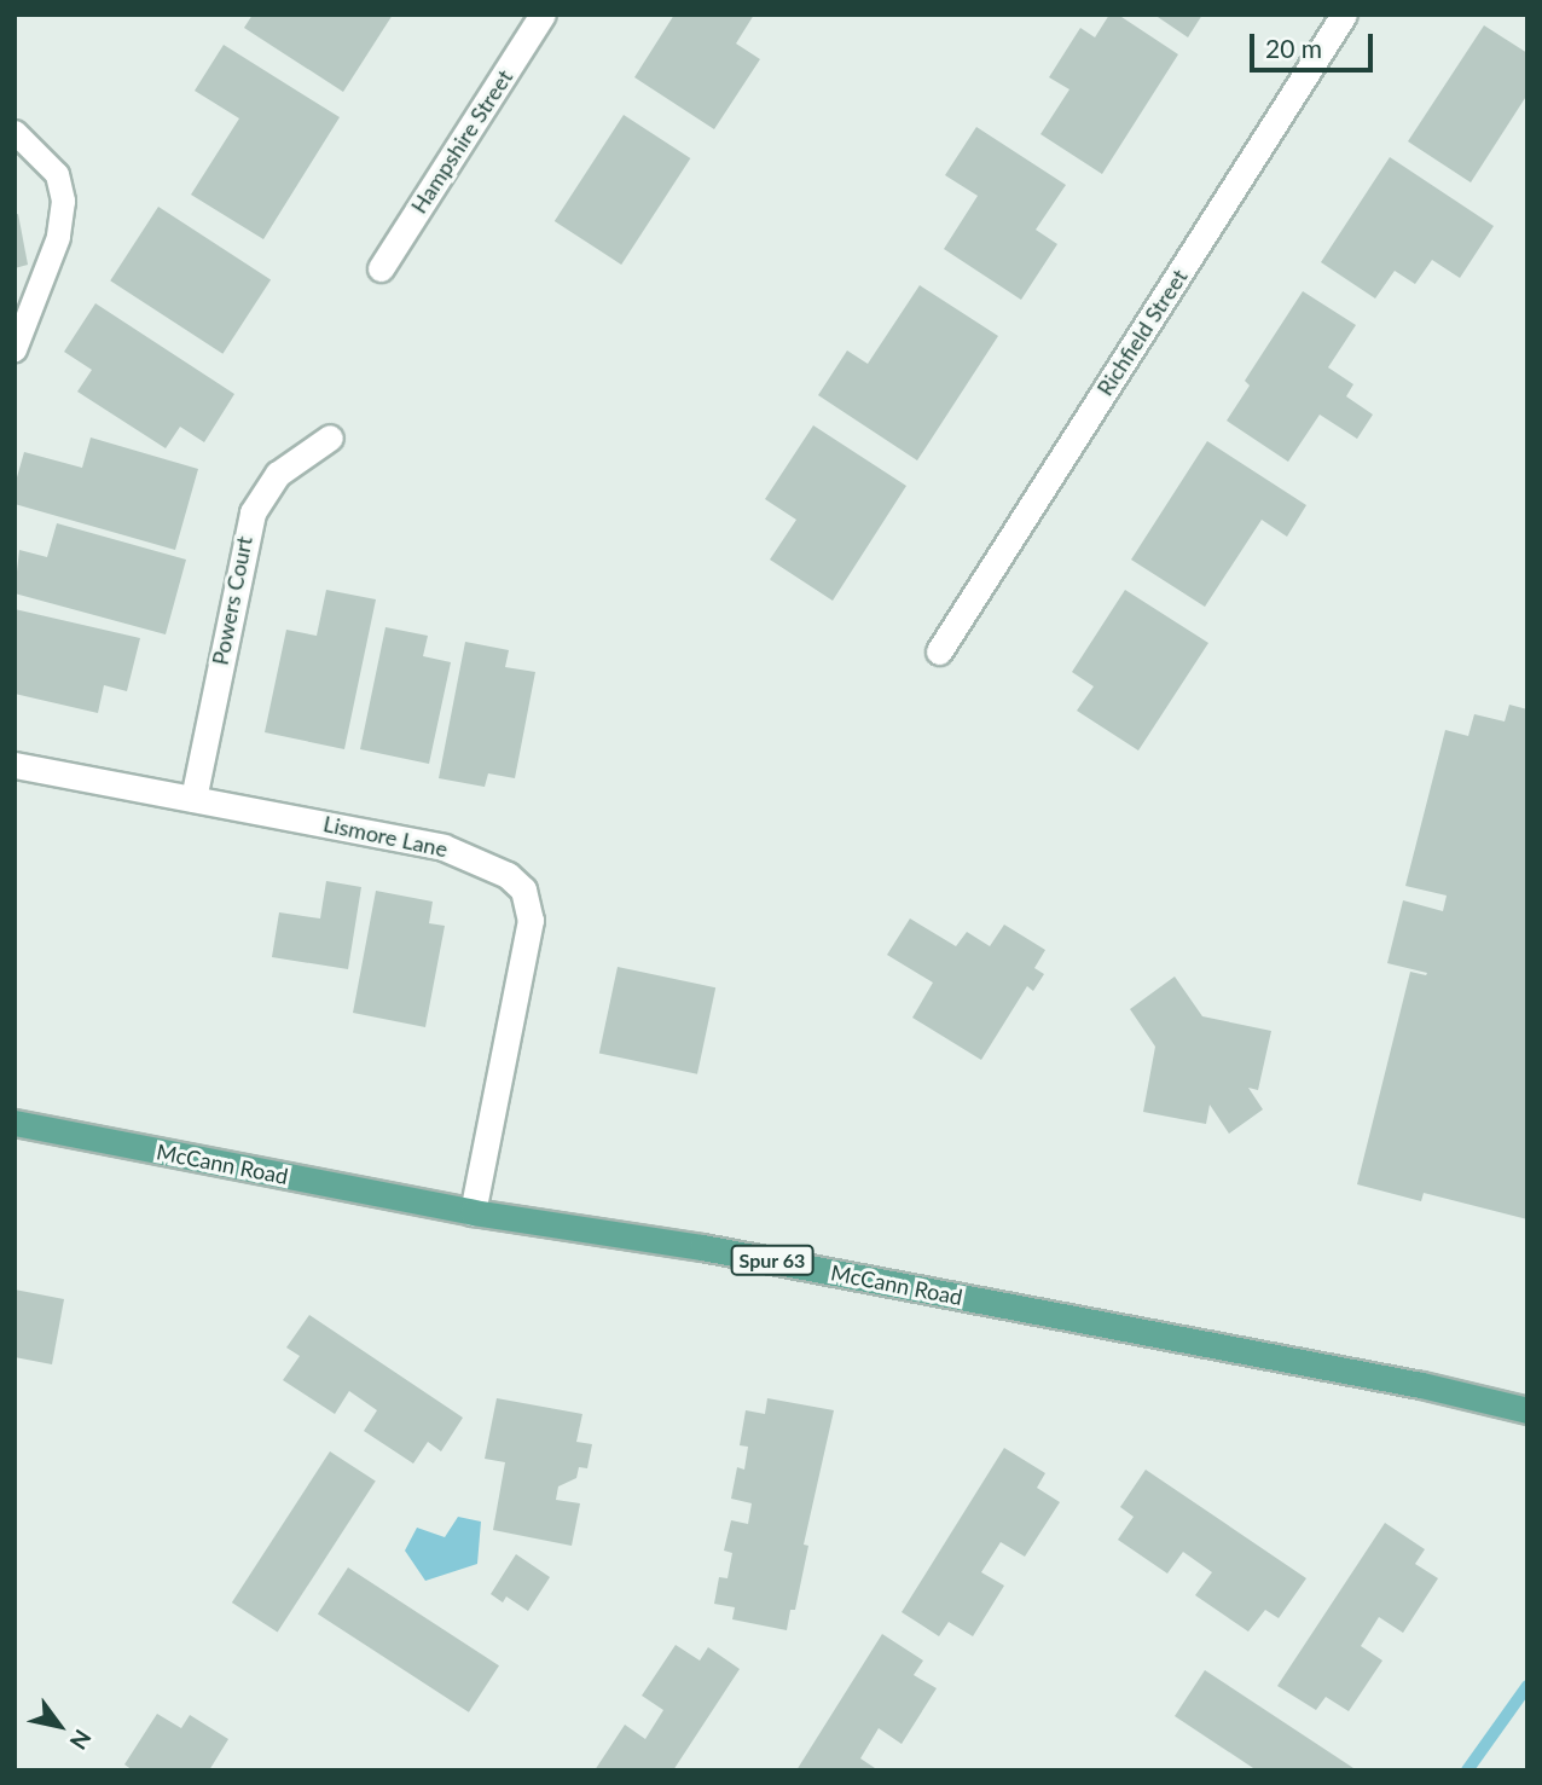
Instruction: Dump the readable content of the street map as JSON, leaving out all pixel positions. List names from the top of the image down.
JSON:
{
  "streets": {
    "main road": ["McCann Road", "Spur 63"],
    "street": [
      "Hampshire Street",
      "Richfield Street",
      "Powers Court",
      "Lismore Lane"
    ]
  },
  "crossings": [
    ["Powers Court", "Lismore Lane"],
    ["Lismore Lane", "McCann Road"]
  ],
  "scale_bar": "20 m",
  "north": "bottom right"
}
